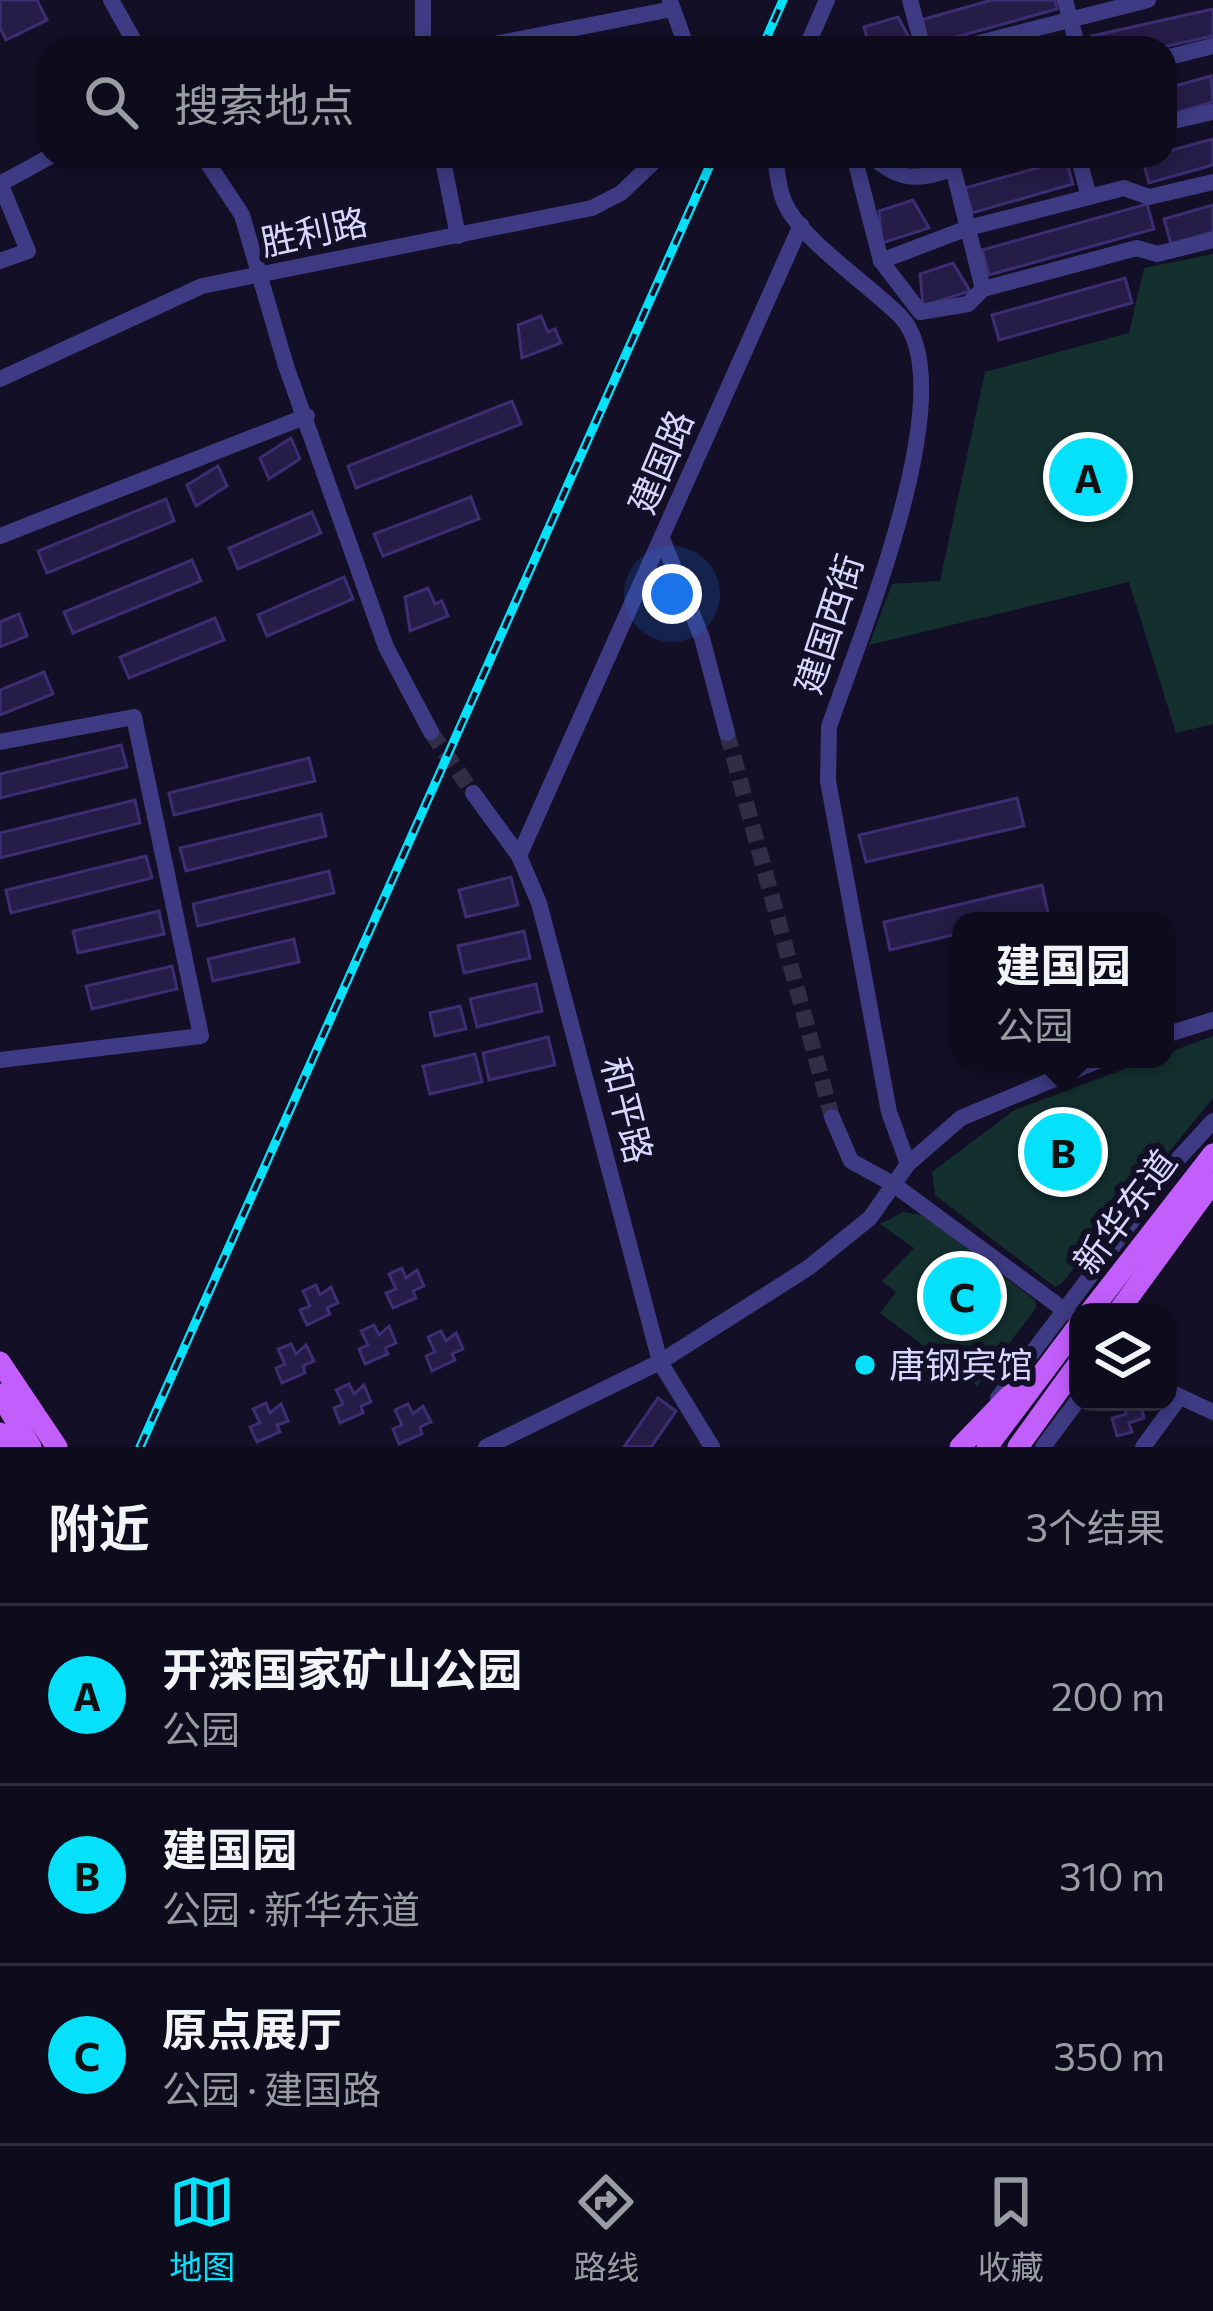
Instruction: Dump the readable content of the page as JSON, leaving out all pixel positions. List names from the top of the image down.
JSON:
{
  "streets": {
    "main road": ["新华东道"],
    "street": [
      "胜利路",
      "建国路",
      "建国西街",
      "和平路"
    ]
  },
  "crossings": [
    ["建国路", "建国西街"]
  ],
  "places": ["唐钢宾馆"],
  "page": {
    "search": "搜索地点",
    "pins": ["A", "B", "C"],
    "popup": ["建国园", "公园"],
    "heading": ["附近", "3个结果"],
    "list": [
      {
        "mark": "A",
        "name": "开滦国家矿山公园",
        "note": "公园",
        "value": "200 m"
      },
      {
        "mark": "B",
        "name": "建国园",
        "note": "公园 · 新华东道",
        "value": "310 m"
      },
      {
        "mark": "C",
        "name": "原点展厅",
        "note": "公园 · 建国路",
        "value": "350 m"
      }
    ],
    "nav": ["地图", "路线", "收藏"]
  }
}
